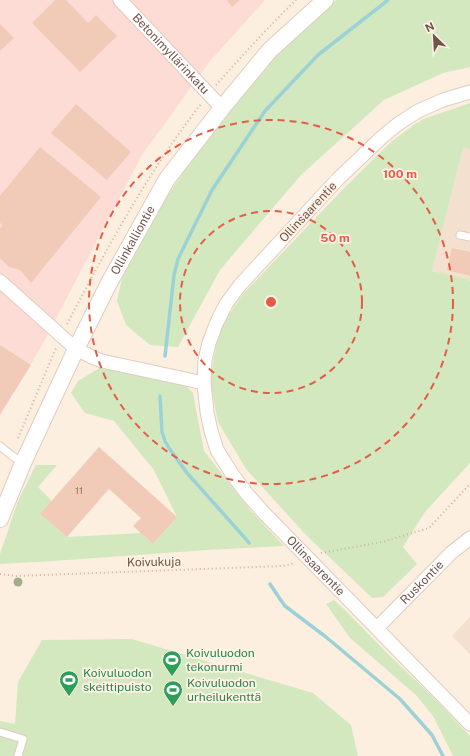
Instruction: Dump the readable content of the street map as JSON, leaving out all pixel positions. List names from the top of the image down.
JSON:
{
  "streets": {
    "street": [
      "Betonimyllärinkatu",
      "Ollinsaarentie",
      "Ollinkalliontie",
      "Ruskontie"
    ],
    "path": ["Koivukuja"]
  },
  "crossings": [
    ["Betonimyllärinkatu", "Ollinkalliontie"],
    ["Ollinsaarentie", "Koivukuja"],
    ["Ollinsaarentie", "Ruskontie"]
  ],
  "places": {
    "sports": ["Koivuluodon tekonurmi", "Koivuluodon skeittipuisto", "Koivuluodon urheilukenttä"]
  },
  "house_numbers": ["11"],
  "north": "top left",
  "rings": ["100 m", "50 m"]
}
